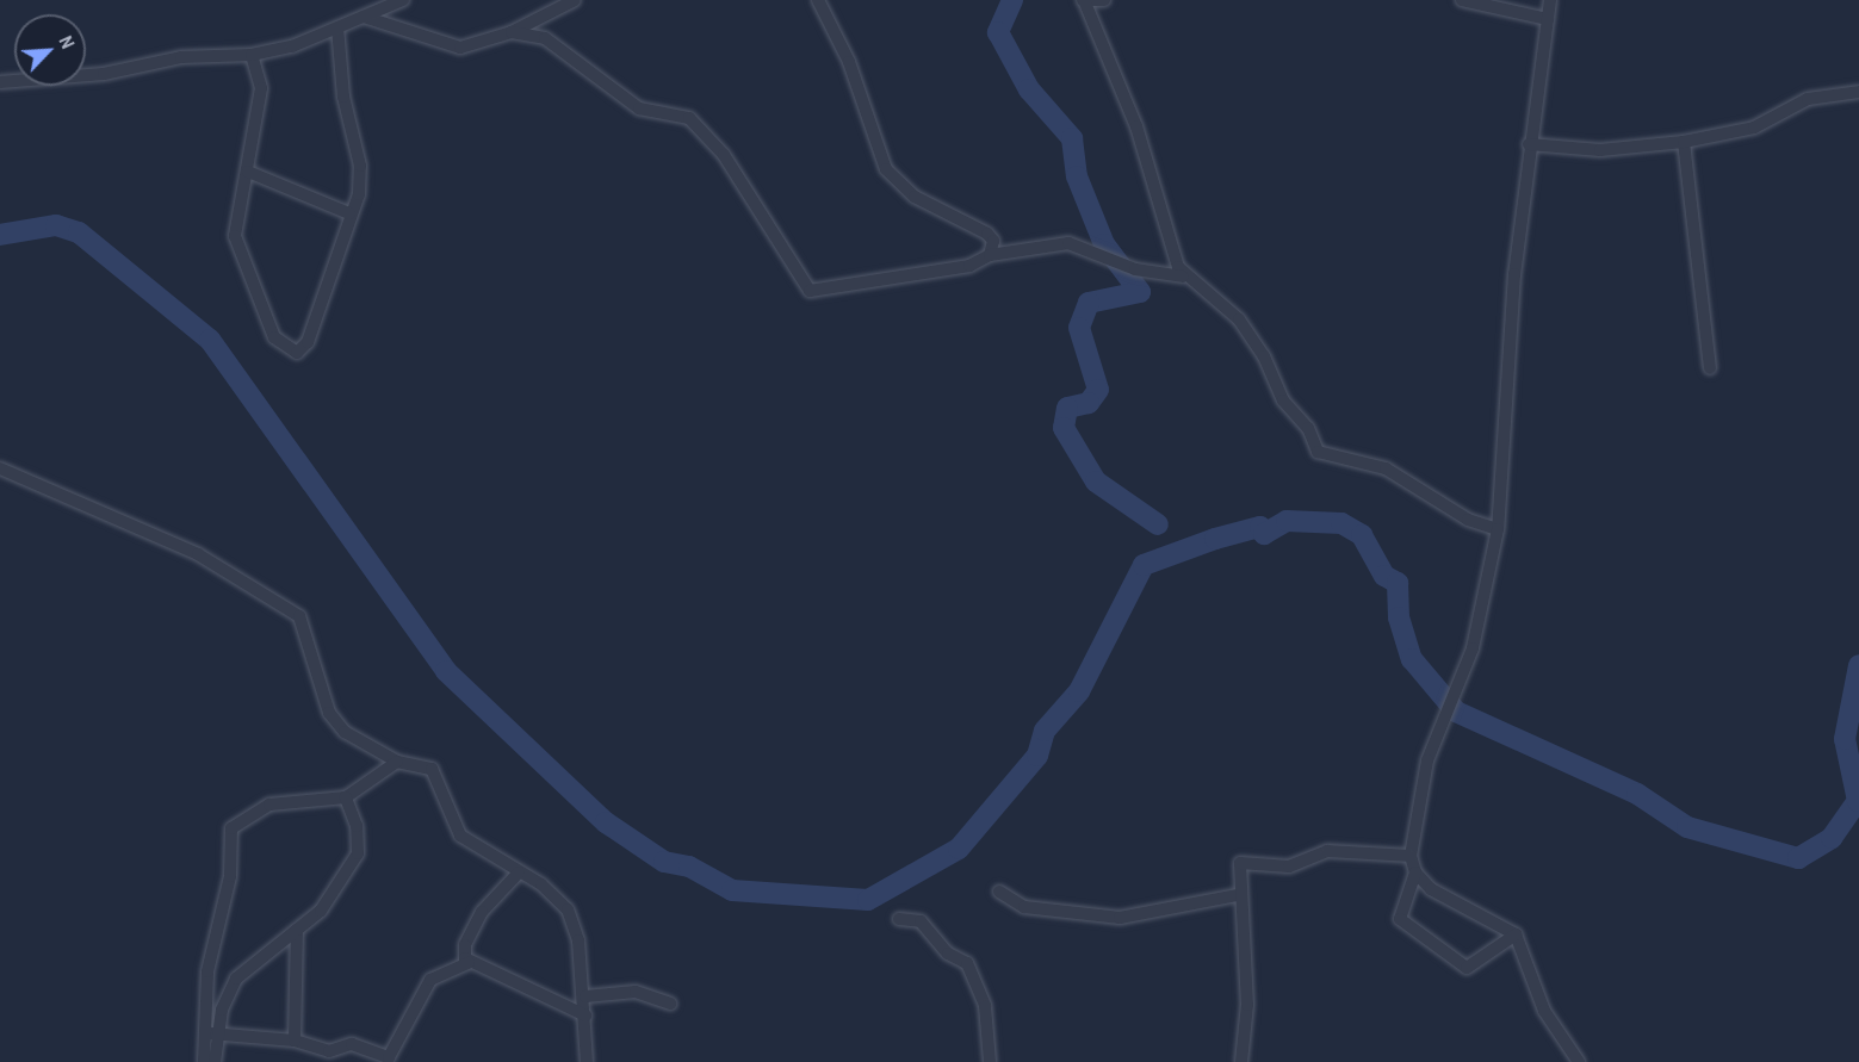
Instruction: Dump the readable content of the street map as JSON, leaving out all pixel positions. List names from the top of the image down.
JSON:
{
  "north": "top right"
}
